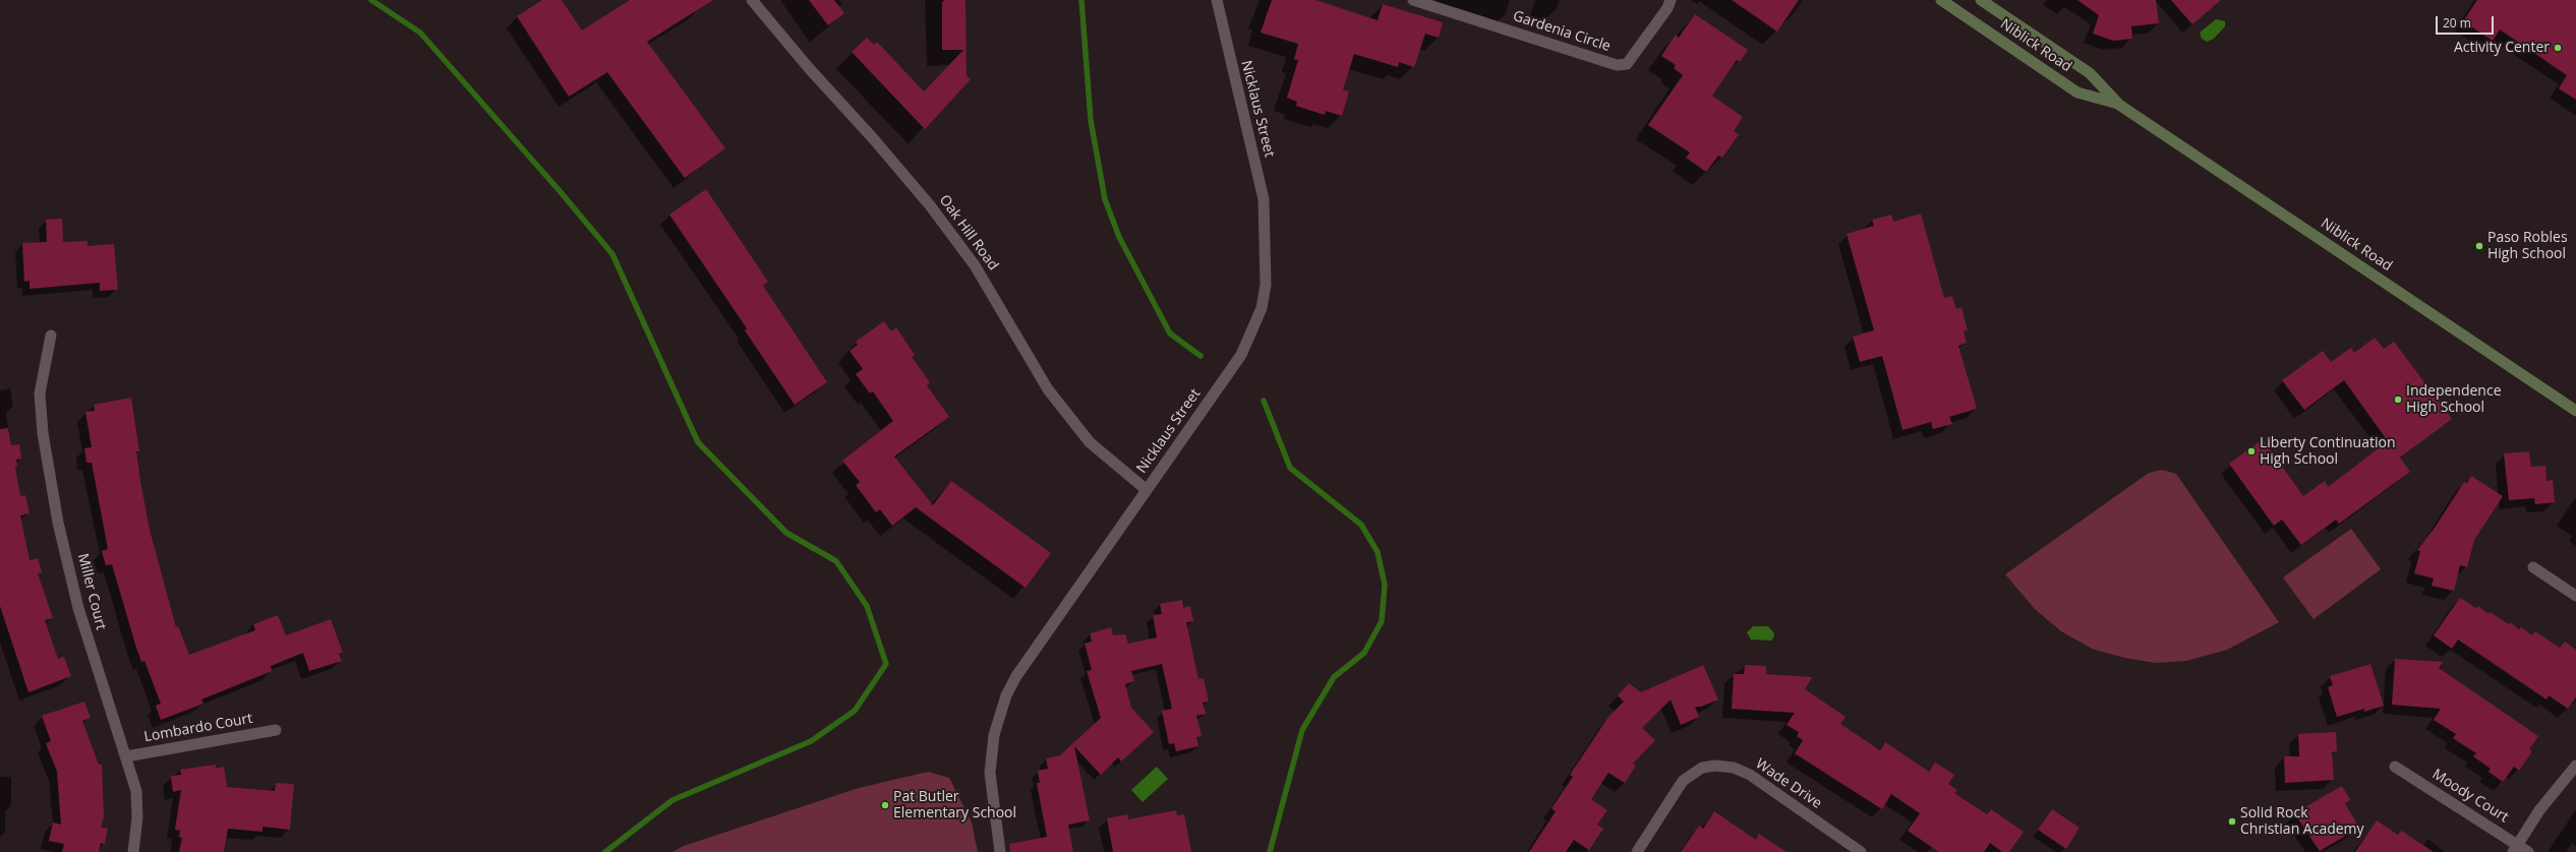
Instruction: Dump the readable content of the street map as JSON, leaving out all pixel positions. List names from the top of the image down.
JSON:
{
  "streets": {
    "main road": ["Niblick Road"],
    "street": [
      "Gardenia Circle",
      "Nicklaus Street",
      "Oak Hill Road",
      "Miller Court",
      "Lombardo Court",
      "Wade Drive",
      "Moody Court"
    ]
  },
  "crossings": [
    ["Nicklaus Street", "Oak Hill Road"],
    ["Miller Court", "Lombardo Court"]
  ],
  "places": [
    "Activity Center",
    "Paso Robles High School",
    "Independence High School",
    "Liberty Continuation High School",
    "Pat Butler Elementary School",
    "Solid Rock Christian Academy"
  ],
  "scale_bar": "20 m"
}
